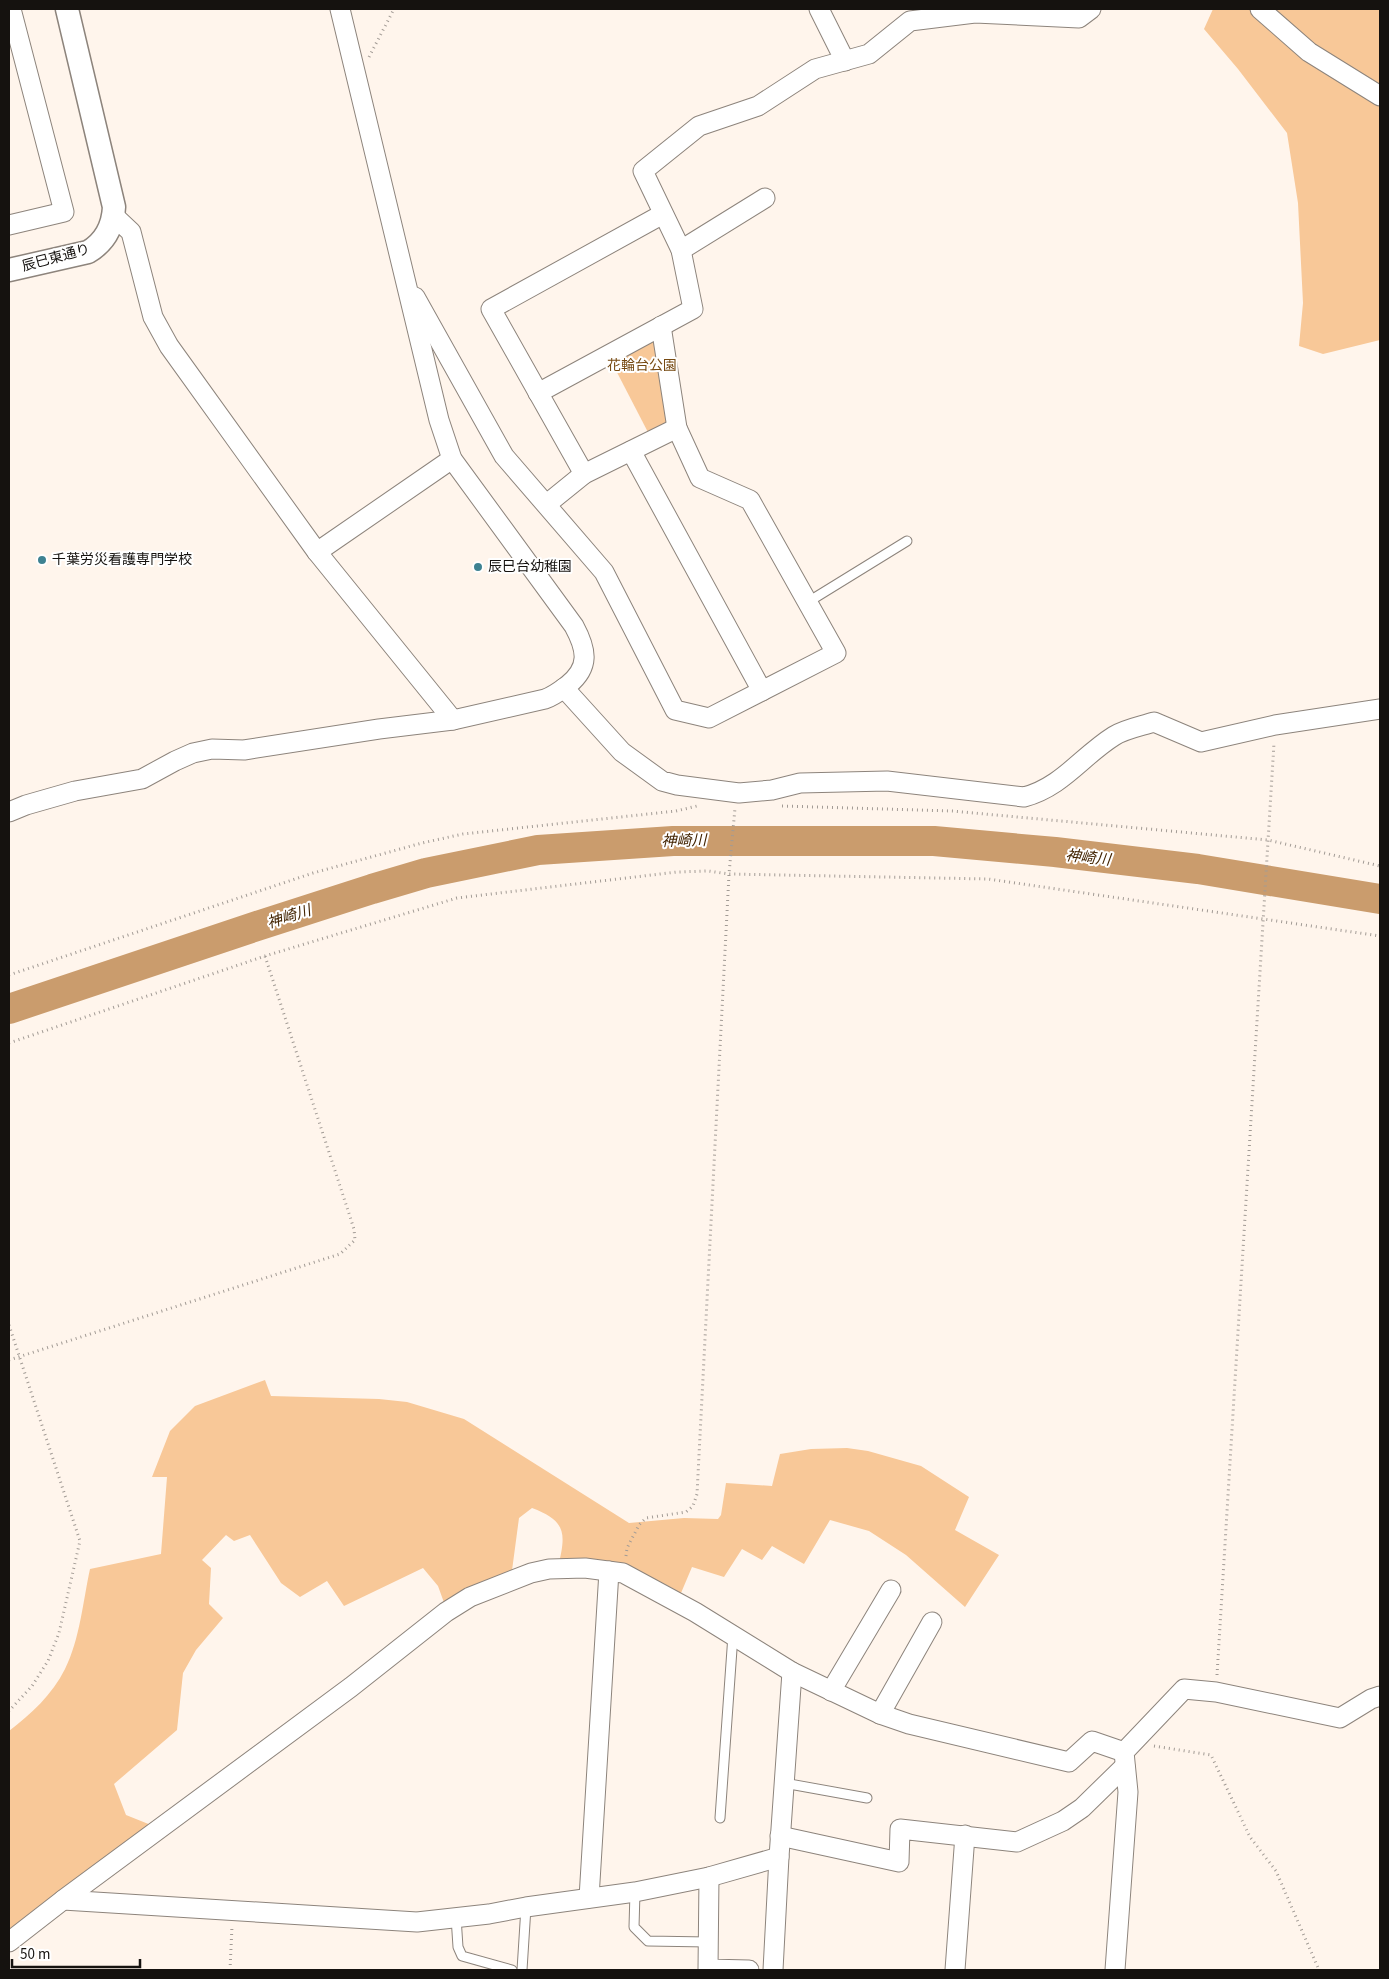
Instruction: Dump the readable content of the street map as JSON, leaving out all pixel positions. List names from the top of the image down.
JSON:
{
  "streets": {
    "street": ["辰巳東通り"]
  },
  "water": ["神崎川"],
  "parks": ["花輪台公園"],
  "places": ["千葉労災看護専門学校", "辰巳台幼稚園"],
  "scale_bar": "50 m"
}
